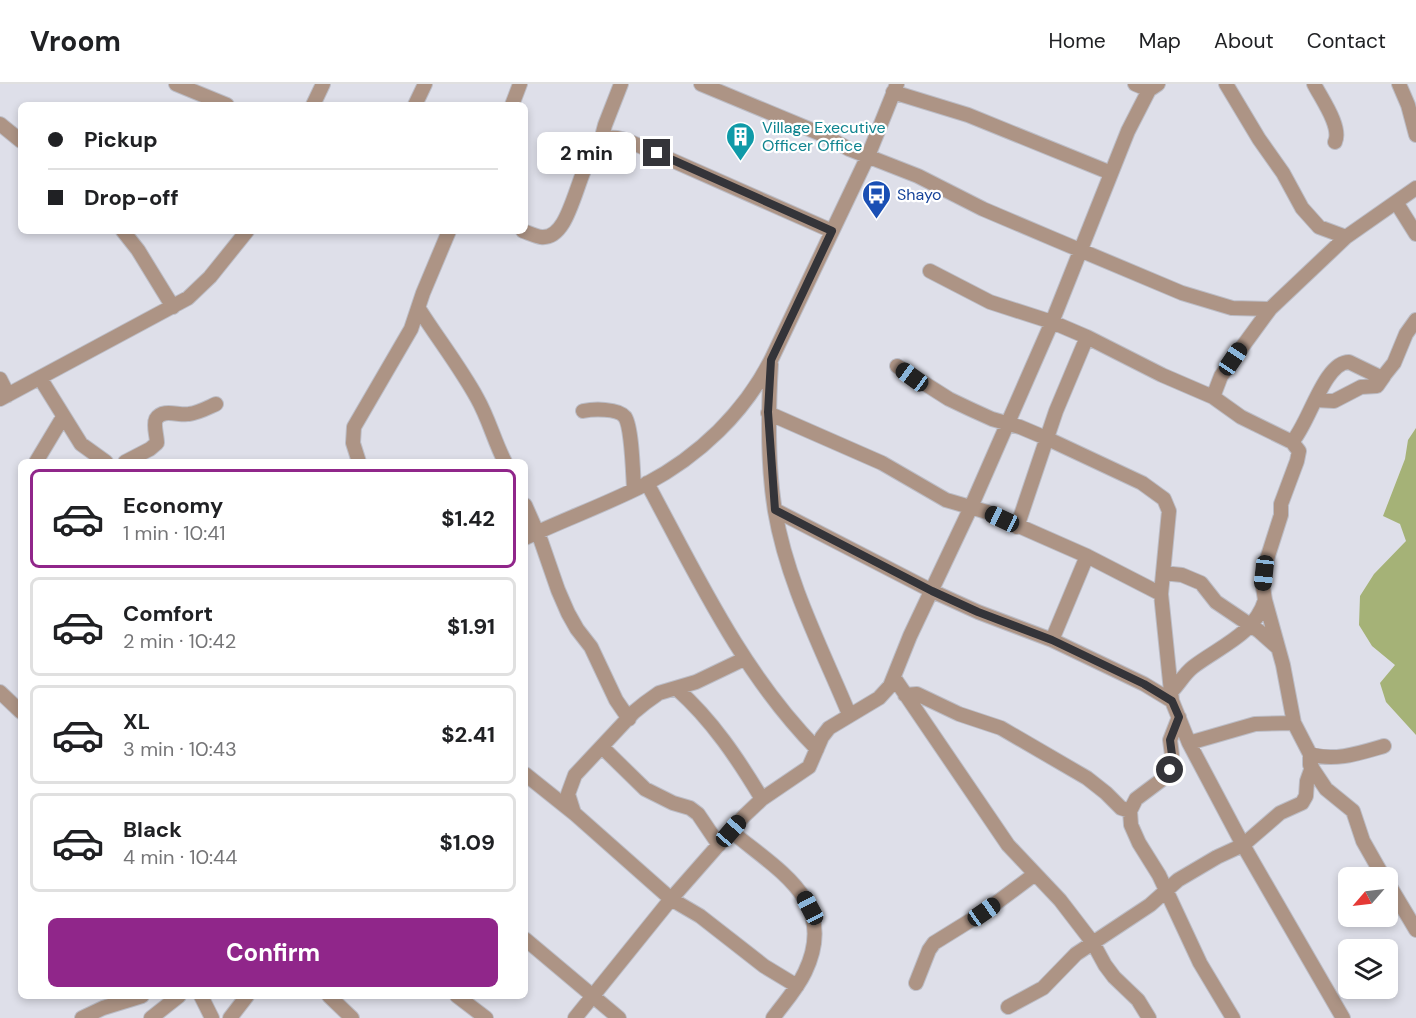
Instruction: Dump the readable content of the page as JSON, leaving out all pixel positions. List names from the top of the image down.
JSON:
{
  "places": {
    "building": ["Village Executive Officer Office"],
    "bus stop": ["Shayo"]
  },
  "north": "bottom left",
  "page": {
    "header": "Vroom",
    "nav": [
      "Home",
      "Map",
      "About",
      "Contact"
    ],
    "banner": ["Pickup", "Drop-off"],
    "bubble": "2 min",
    "list": [
      {
        "name": "Economy",
        "note": "1 min · 10:41",
        "value": "$1.42"
      },
      {
        "name": "Comfort",
        "note": "2 min · 10:42",
        "value": "$1.91"
      },
      {
        "name": "XL",
        "note": "3 min · 10:43",
        "value": "$2.41"
      },
      {
        "name": "Black",
        "note": "4 min · 10:44",
        "value": "$1.09"
      }
    ],
    "buttons": "Confirm"
  }
}
